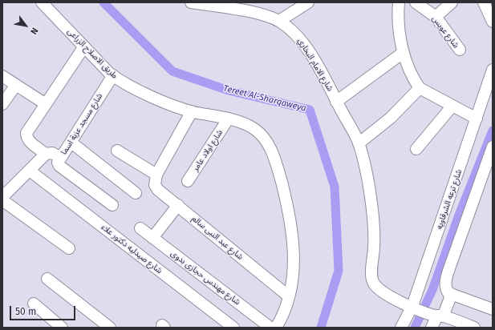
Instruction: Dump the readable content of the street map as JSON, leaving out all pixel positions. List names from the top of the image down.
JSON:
{
  "streets": {
    "street": [
      "شارع عويس",
      "طريق الاصلاح الزراعى",
      "شارع الامام البخاري",
      "شارع مسجد عزبة اسما",
      "شارع اولاد عامر",
      "شارع ترعه الشرقاويه",
      "شارع عبد النبى سالم",
      "شارع صيدليه دكتور علاء",
      "شارع مهندس حجازى بدوى"
    ]
  },
  "crossings": [
    ["طريق الاصلاح الزراعى", "شارع مسجد عزبة اسما"],
    ["طريق الاصلاح الزراعى", "شارع اولاد عامر"],
    ["طريق الاصلاح الزراعى", "شارع عبد النبى سالم"],
    ["شارع الامام البخاري", "شارع ترعه الشرقاويه"]
  ],
  "water": ["Tereet Al-Sharqaweya"],
  "scale_bar": "50 m",
  "north": "bottom right"
}
